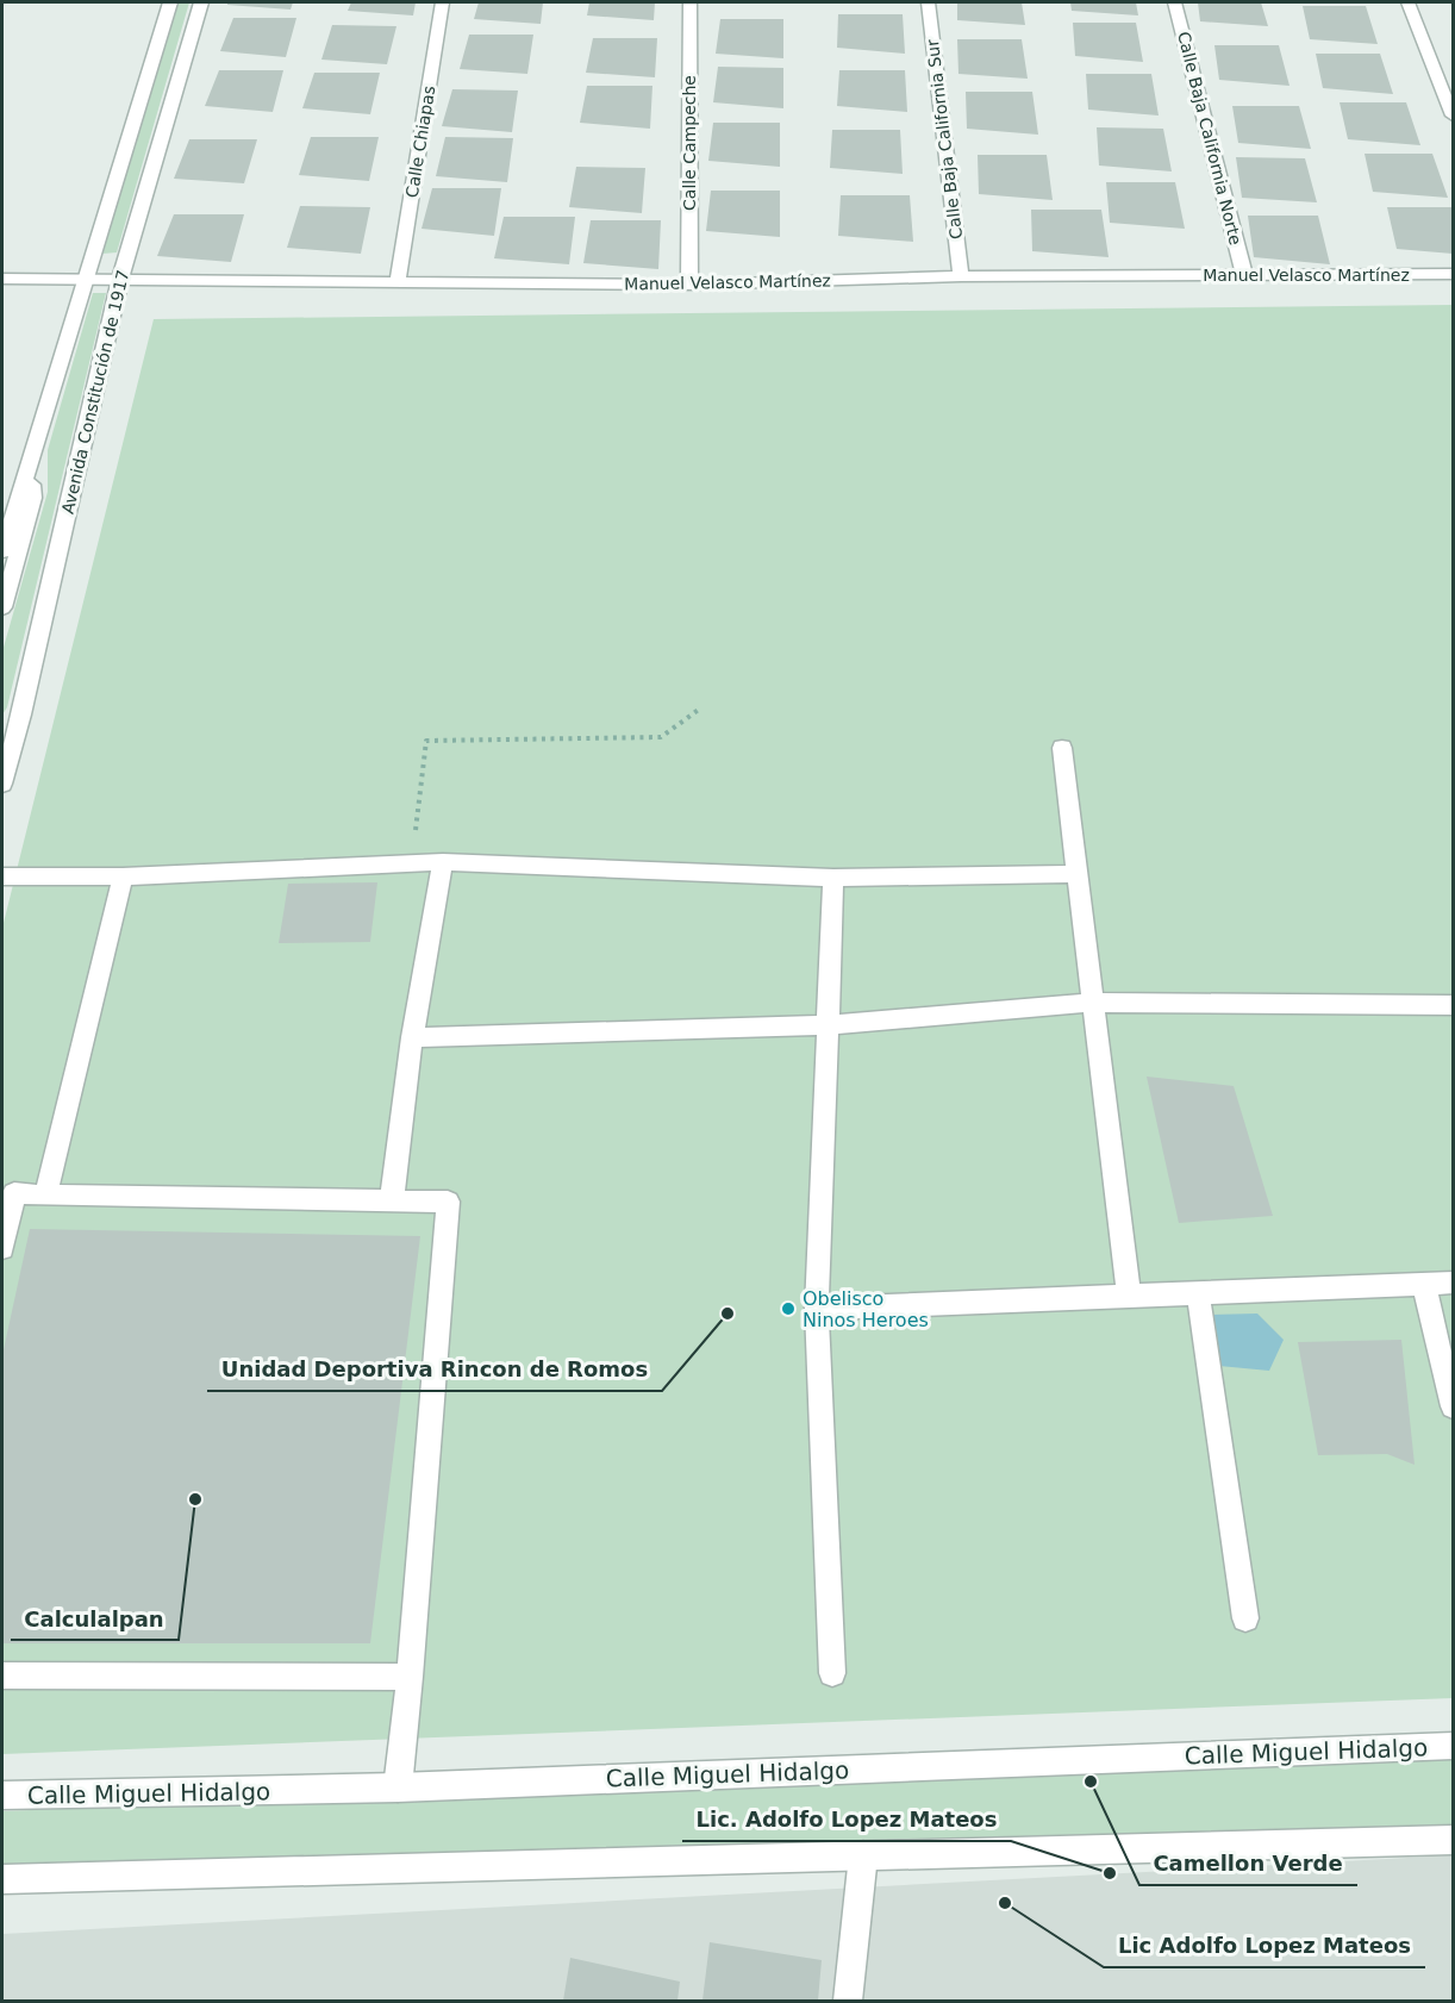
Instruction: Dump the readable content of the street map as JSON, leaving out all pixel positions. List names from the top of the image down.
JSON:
{
  "streets": {
    "street": [
      "Calle Baja California Norte",
      "Calle Baja California Sur",
      "Calle Chiapas",
      "Calle Campeche",
      "Manuel Velasco Martínez",
      "Avenida Constitución de 1917",
      "Calle Miguel Hidalgo"
    ]
  },
  "crossings": [
    ["Calle Baja California Norte", "Manuel Velasco Martínez"],
    ["Calle Baja California Sur", "Manuel Velasco Martínez"],
    ["Calle Chiapas", "Manuel Velasco Martínez"],
    ["Calle Campeche", "Manuel Velasco Martínez"],
    ["Manuel Velasco Martínez", "Avenida Constitución de 1917"]
  ],
  "places": [
    "Obelisco Ninos Heroes",
    "Unidad Deportiva Rincon de Romos",
    "Calculalpan",
    "Camellon Verde",
    "Lic. Adolfo Lopez Mateos",
    "Lic Adolfo Lopez Mateos"
  ]
}
